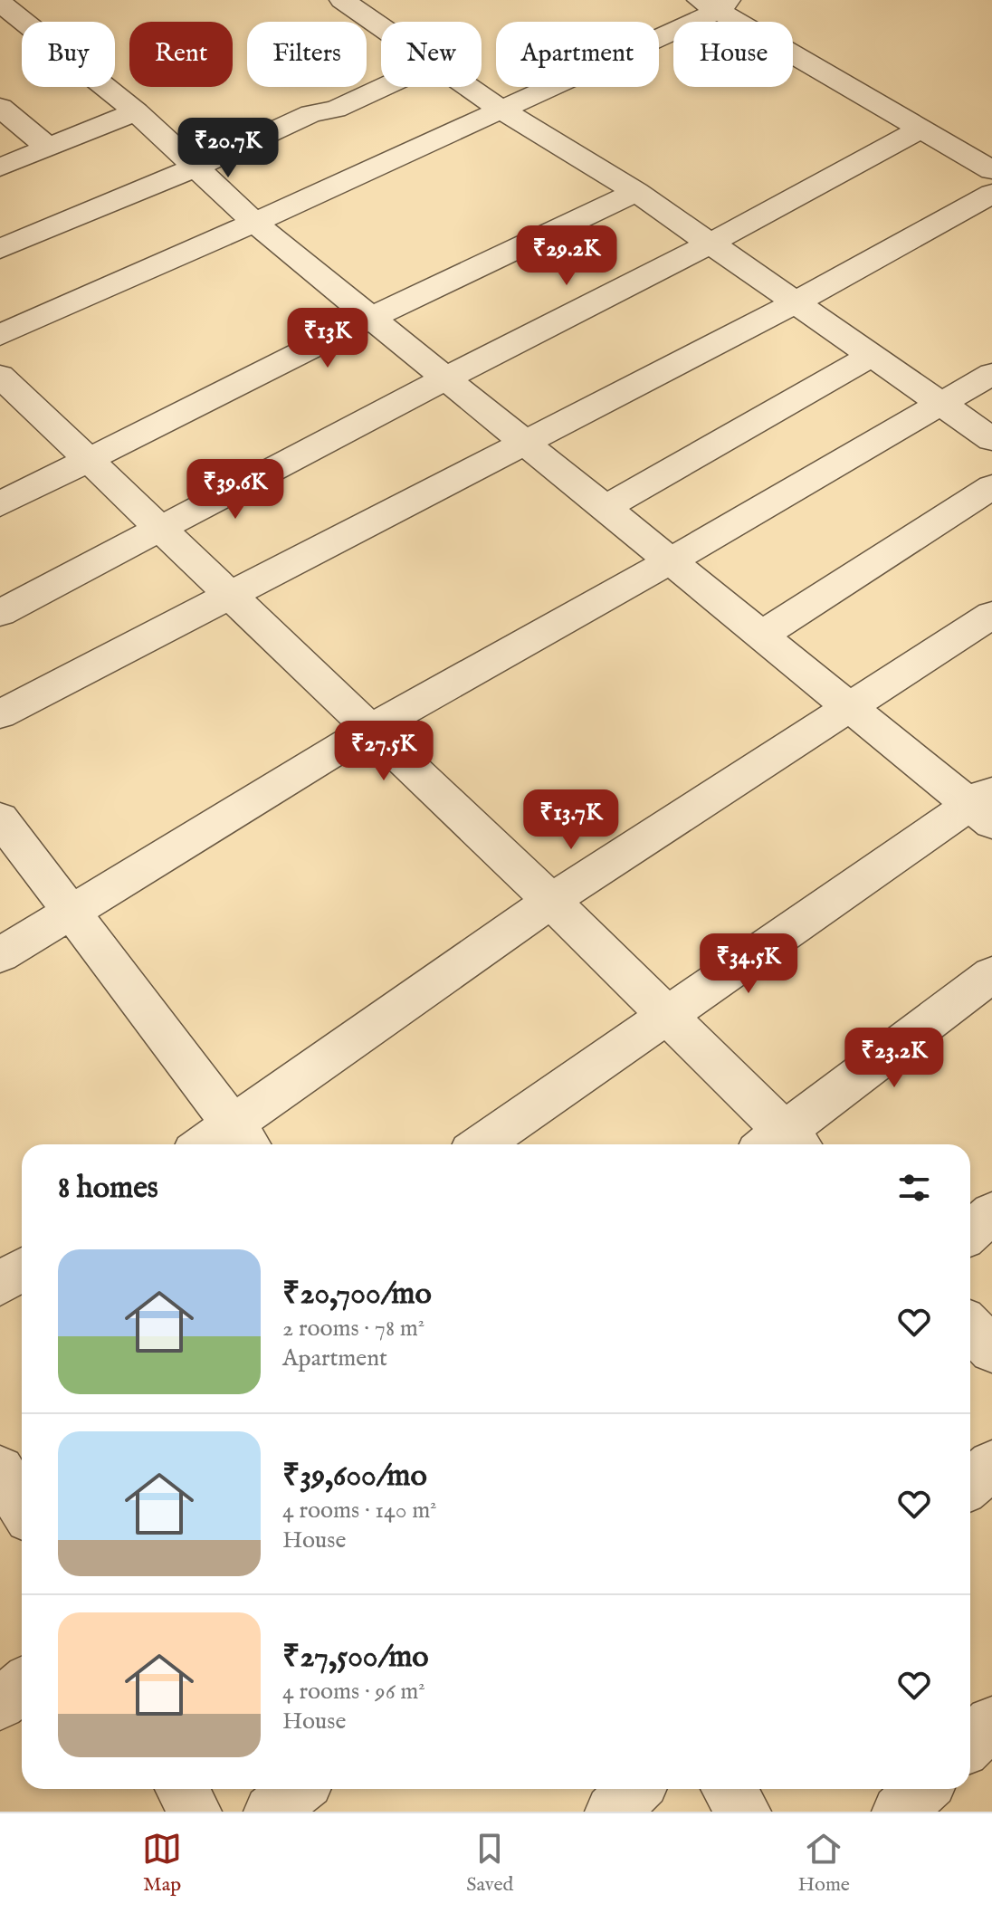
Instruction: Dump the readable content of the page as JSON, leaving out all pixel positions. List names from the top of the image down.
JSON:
{
  "page": {
    "chip": [
      "Buy",
      "Rent",
      "Filters",
      "New",
      "Apartment",
      "House"
    ],
    "price": [
      "₹20.7K",
      "₹29.2K",
      "₹13K",
      "₹39.6K",
      "₹27.5K",
      "₹13.7K",
      "₹34.5K",
      "₹23.2K"
    ],
    "heading": "8 homes",
    "list": [
      {
        "name": "₹20,700/mo",
        "note": "2 rooms · 78 m² · Apartment"
      },
      {
        "name": "₹39,600/mo",
        "note": "4 rooms · 140 m² · House"
      },
      {
        "name": "₹27,500/mo",
        "note": "4 rooms · 96 m² · House"
      }
    ],
    "tabs": ["Map", "Saved", "Home"]
  }
}
